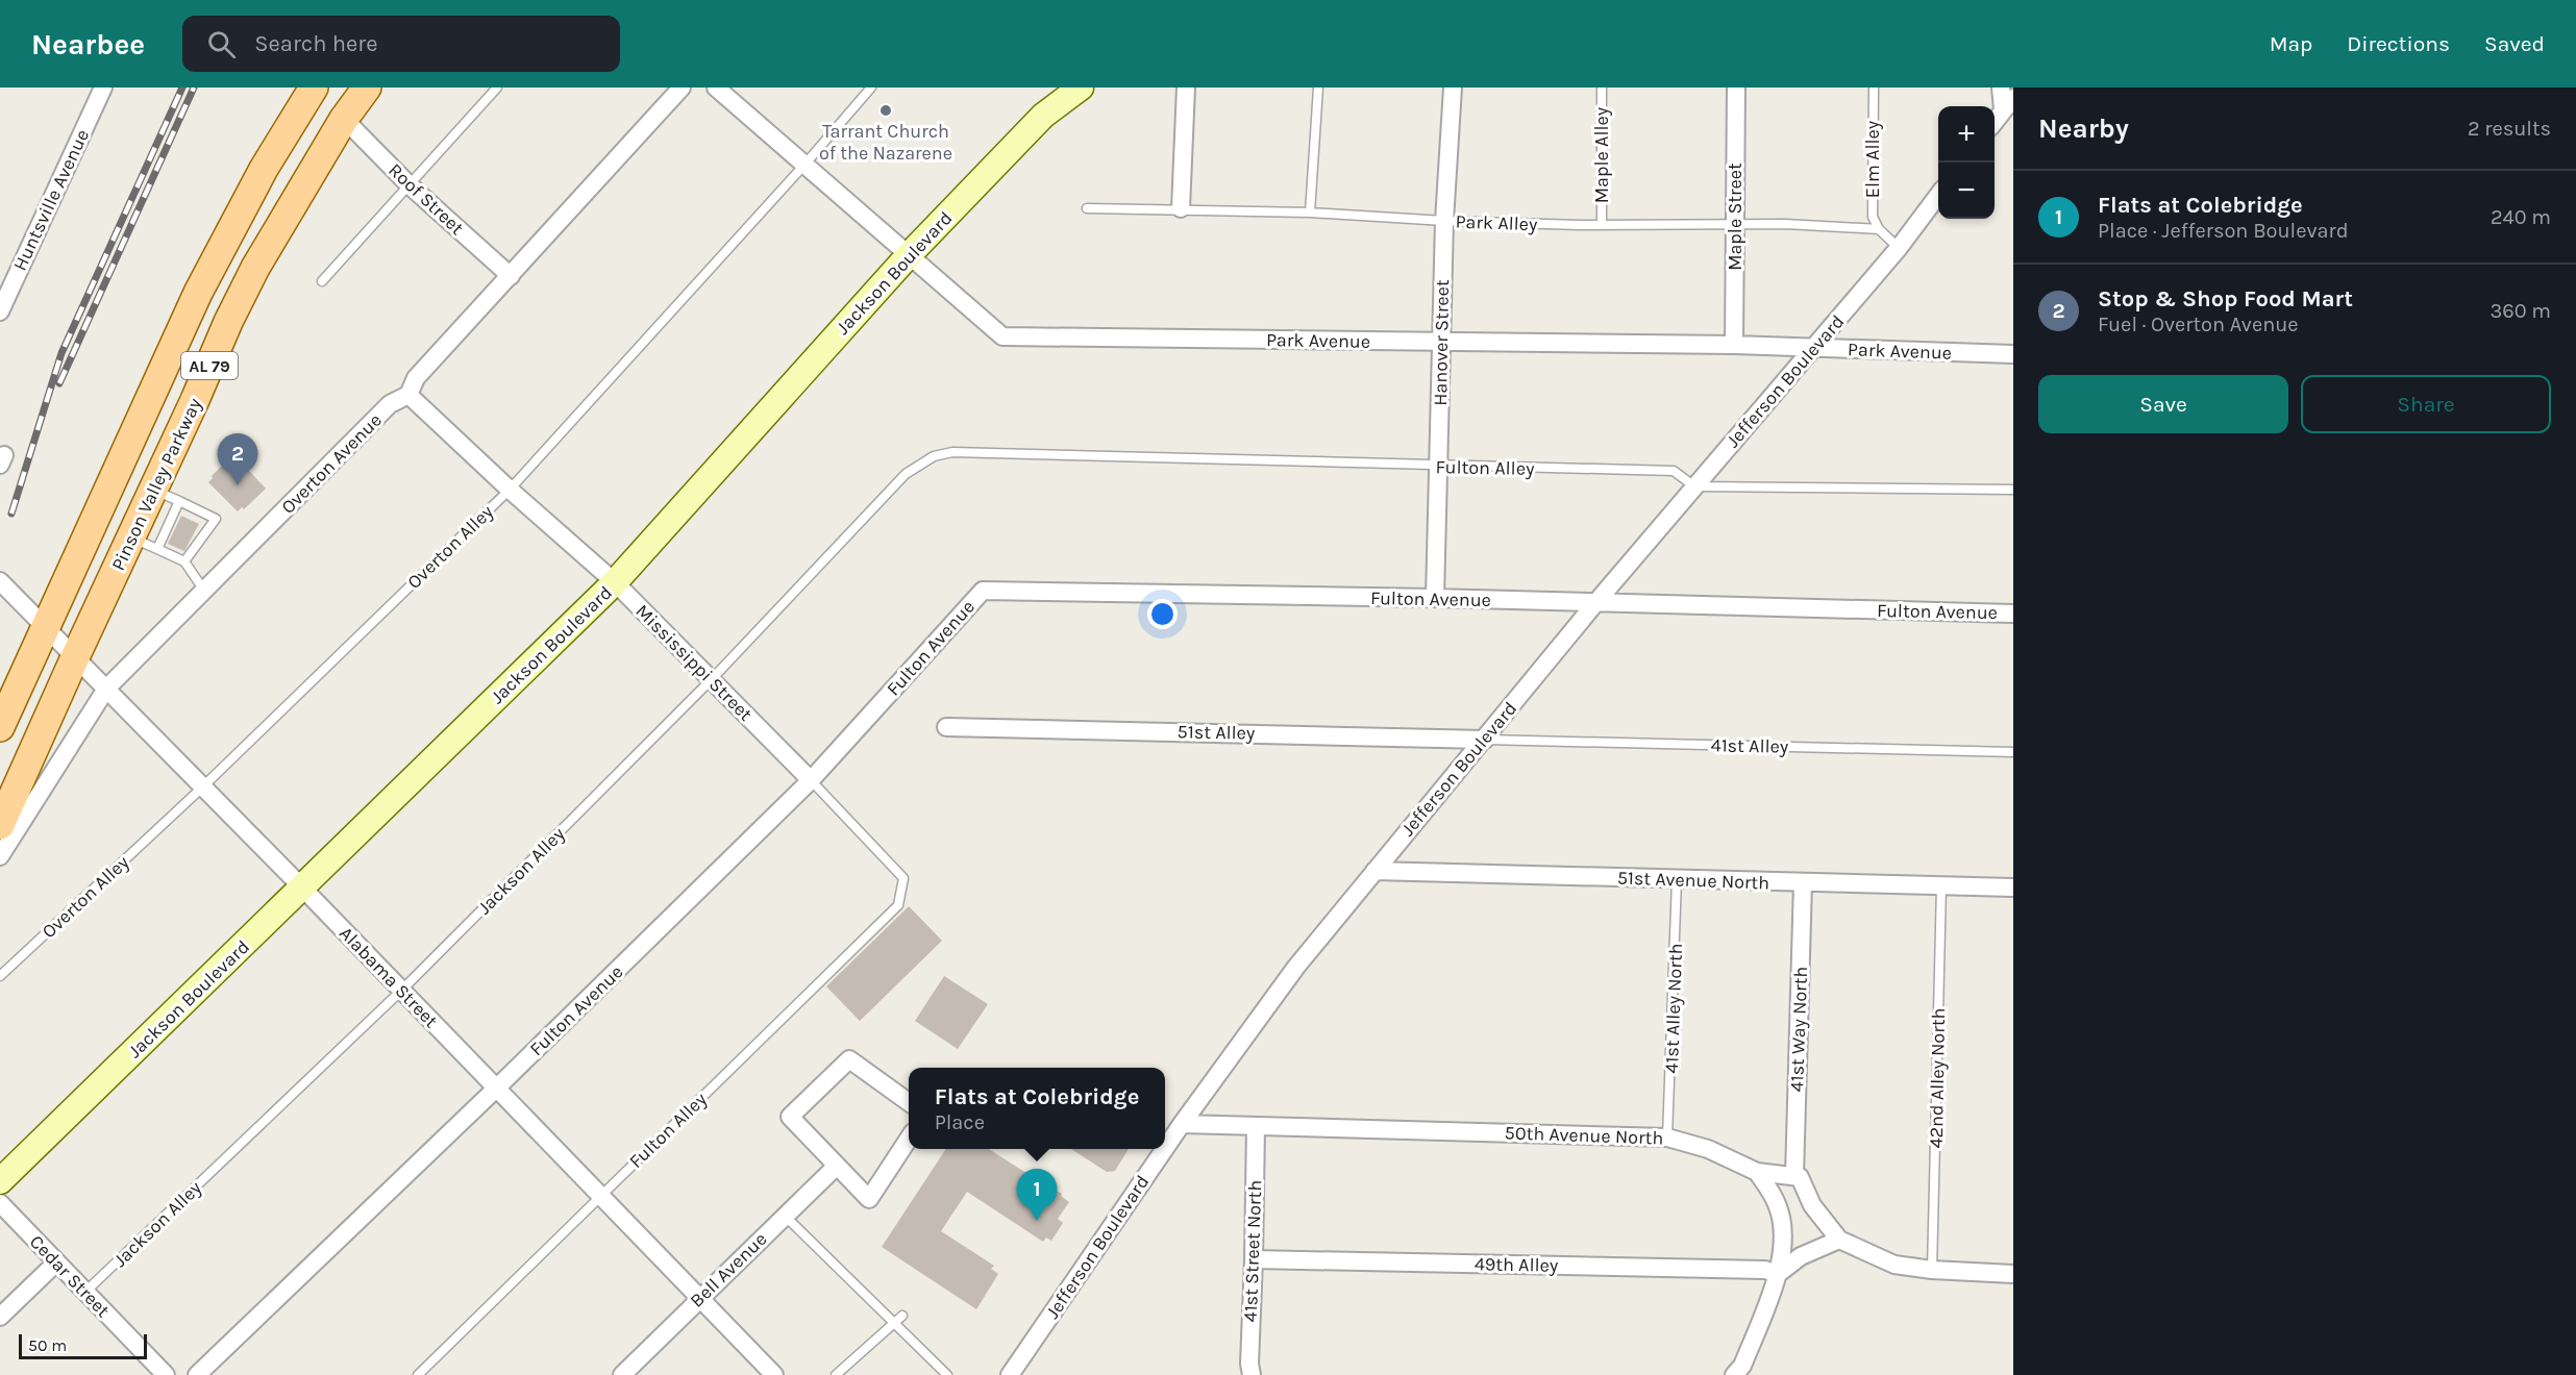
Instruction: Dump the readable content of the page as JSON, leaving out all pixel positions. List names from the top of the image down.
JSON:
{
  "streets": {
    "main road": ["AL 79", "Pinson Valley Parkway"],
    "street": [
      "Roof Street",
      "Huntsville Avenue",
      "Maple Street",
      "Jackson Boulevard",
      "Park Avenue",
      "Hanover Street",
      "Jefferson Boulevard",
      "Overton Avenue",
      "Fulton Avenue",
      "Mississippi Street",
      "51st Alley",
      "51st Avenue North",
      "Alabama Street",
      "41st Way North",
      "50th Avenue North",
      "41st Street North",
      "49th Alley",
      "Bell Avenue",
      "Cedar Street"
    ],
    "lane": [
      "Maple Alley",
      "Elm Alley",
      "Park Alley",
      "Fulton Alley",
      "Overton Alley",
      "41st Alley",
      "Jackson Alley",
      "41st Alley North",
      "42nd Alley North"
    ]
  },
  "crossings": [
    ["Maple Alley", "Park Alley"],
    ["Elm Alley", "Park Alley"],
    ["Roof Street", "Overton Avenue"],
    ["Roof Street", "Pinson Valley Parkway"],
    ["Maple Street", "Park Alley"],
    ["Maple Street", "Park Avenue"],
    ["Park Alley", "Hanover Street"],
    ["Jackson Boulevard", "Park Avenue"],
    ["Jackson Boulevard", "Mississippi Street"],
    ["Jackson Boulevard", "Alabama Street"],
    ["Park Avenue", "Hanover Street"],
    ["Park Avenue", "Jefferson Boulevard"],
    ["Park Avenue", "Overton Alley"],
    ["Hanover Street", "Fulton Alley"],
    ["Hanover Street", "Fulton Avenue"],
    ["AL 79", "Alabama Street"],
    ["Jefferson Boulevard", "Fulton Alley"],
    ["Jefferson Boulevard", "Fulton Avenue"],
    ["Jefferson Boulevard", "51st Alley"],
    ["Jefferson Boulevard", "41st Alley"],
    ["Jefferson Boulevard", "51st Avenue North"],
    ["Jefferson Boulevard", "50th Avenue North"],
    ["Overton Avenue", "Mississippi Street"],
    ["Overton Avenue", "Alabama Street"],
    ["Fulton Alley", "Fulton Avenue"],
    ["Fulton Alley", "Mississippi Street"],
    ["Fulton Alley", "Jackson Alley"],
    ["Fulton Alley", "Alabama Street"],
    ["Pinson Valley Parkway", "Alabama Street"],
    ["Overton Alley", "Mississippi Street"],
    ["Overton Alley", "Alabama Street"],
    ["Fulton Avenue", "Mississippi Street"],
    ["Fulton Avenue", "Alabama Street"],
    ["Mississippi Street", "Jackson Alley"],
    ["51st Alley", "41st Alley"],
    ["Jackson Alley", "Alabama Street"],
    ["Jackson Alley", "Cedar Street"],
    ["51st Avenue North", "41st Alley North"],
    ["51st Avenue North", "41st Way North"],
    ["51st Avenue North", "42nd Alley North"],
    ["Alabama Street", "Bell Avenue"],
    ["41st Alley North", "50th Avenue North"],
    ["41st Way North", "50th Avenue North"],
    ["50th Avenue North", "41st Street North"],
    ["41st Street North", "49th Alley"]
  ],
  "places": ["Tarrant Church of the Nazarene"],
  "scale_bar": "50 m",
  "page": {
    "header": "Nearbee",
    "search": "Search here",
    "nav": ["Map", "Directions", "Saved"],
    "heading": ["Nearby", "2 results"],
    "map_buttons": ["+", "−"],
    "list": [
      {
        "mark": "1",
        "name": "Flats at Colebridge",
        "note": "Place · Jefferson Boulevard",
        "value": "240 m"
      },
      {
        "mark": "2",
        "name": "Stop & Shop Food Mart",
        "note": "Fuel · Overton Avenue",
        "value": "360 m"
      }
    ],
    "buttons": ["Save", "Share"],
    "pins": ["2", "1"],
    "popup": ["Flats at Colebridge", "Place"],
    "scale": "50 m"
  }
}
